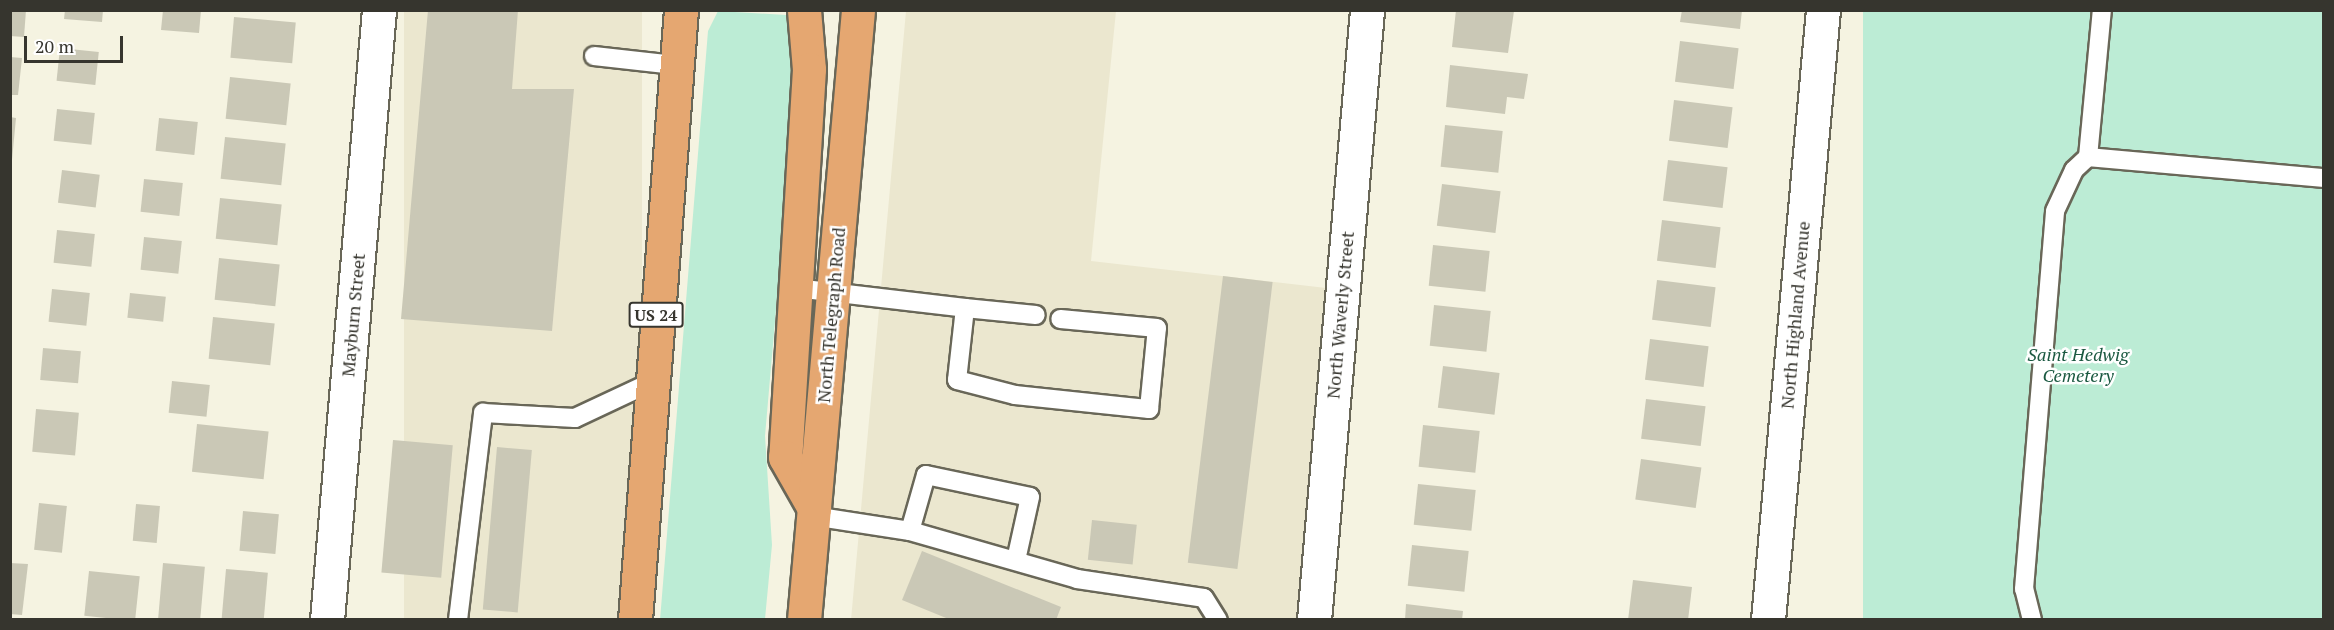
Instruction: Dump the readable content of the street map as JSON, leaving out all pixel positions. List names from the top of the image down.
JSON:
{
  "streets": {
    "main road": ["US 24", "North Telegraph Road"],
    "street": ["Mayburn Street", "North Waverly Street", "North Highland Avenue"]
  },
  "parks": ["Saint Hedwig Cemetery"],
  "scale_bar": "20 m"
}
